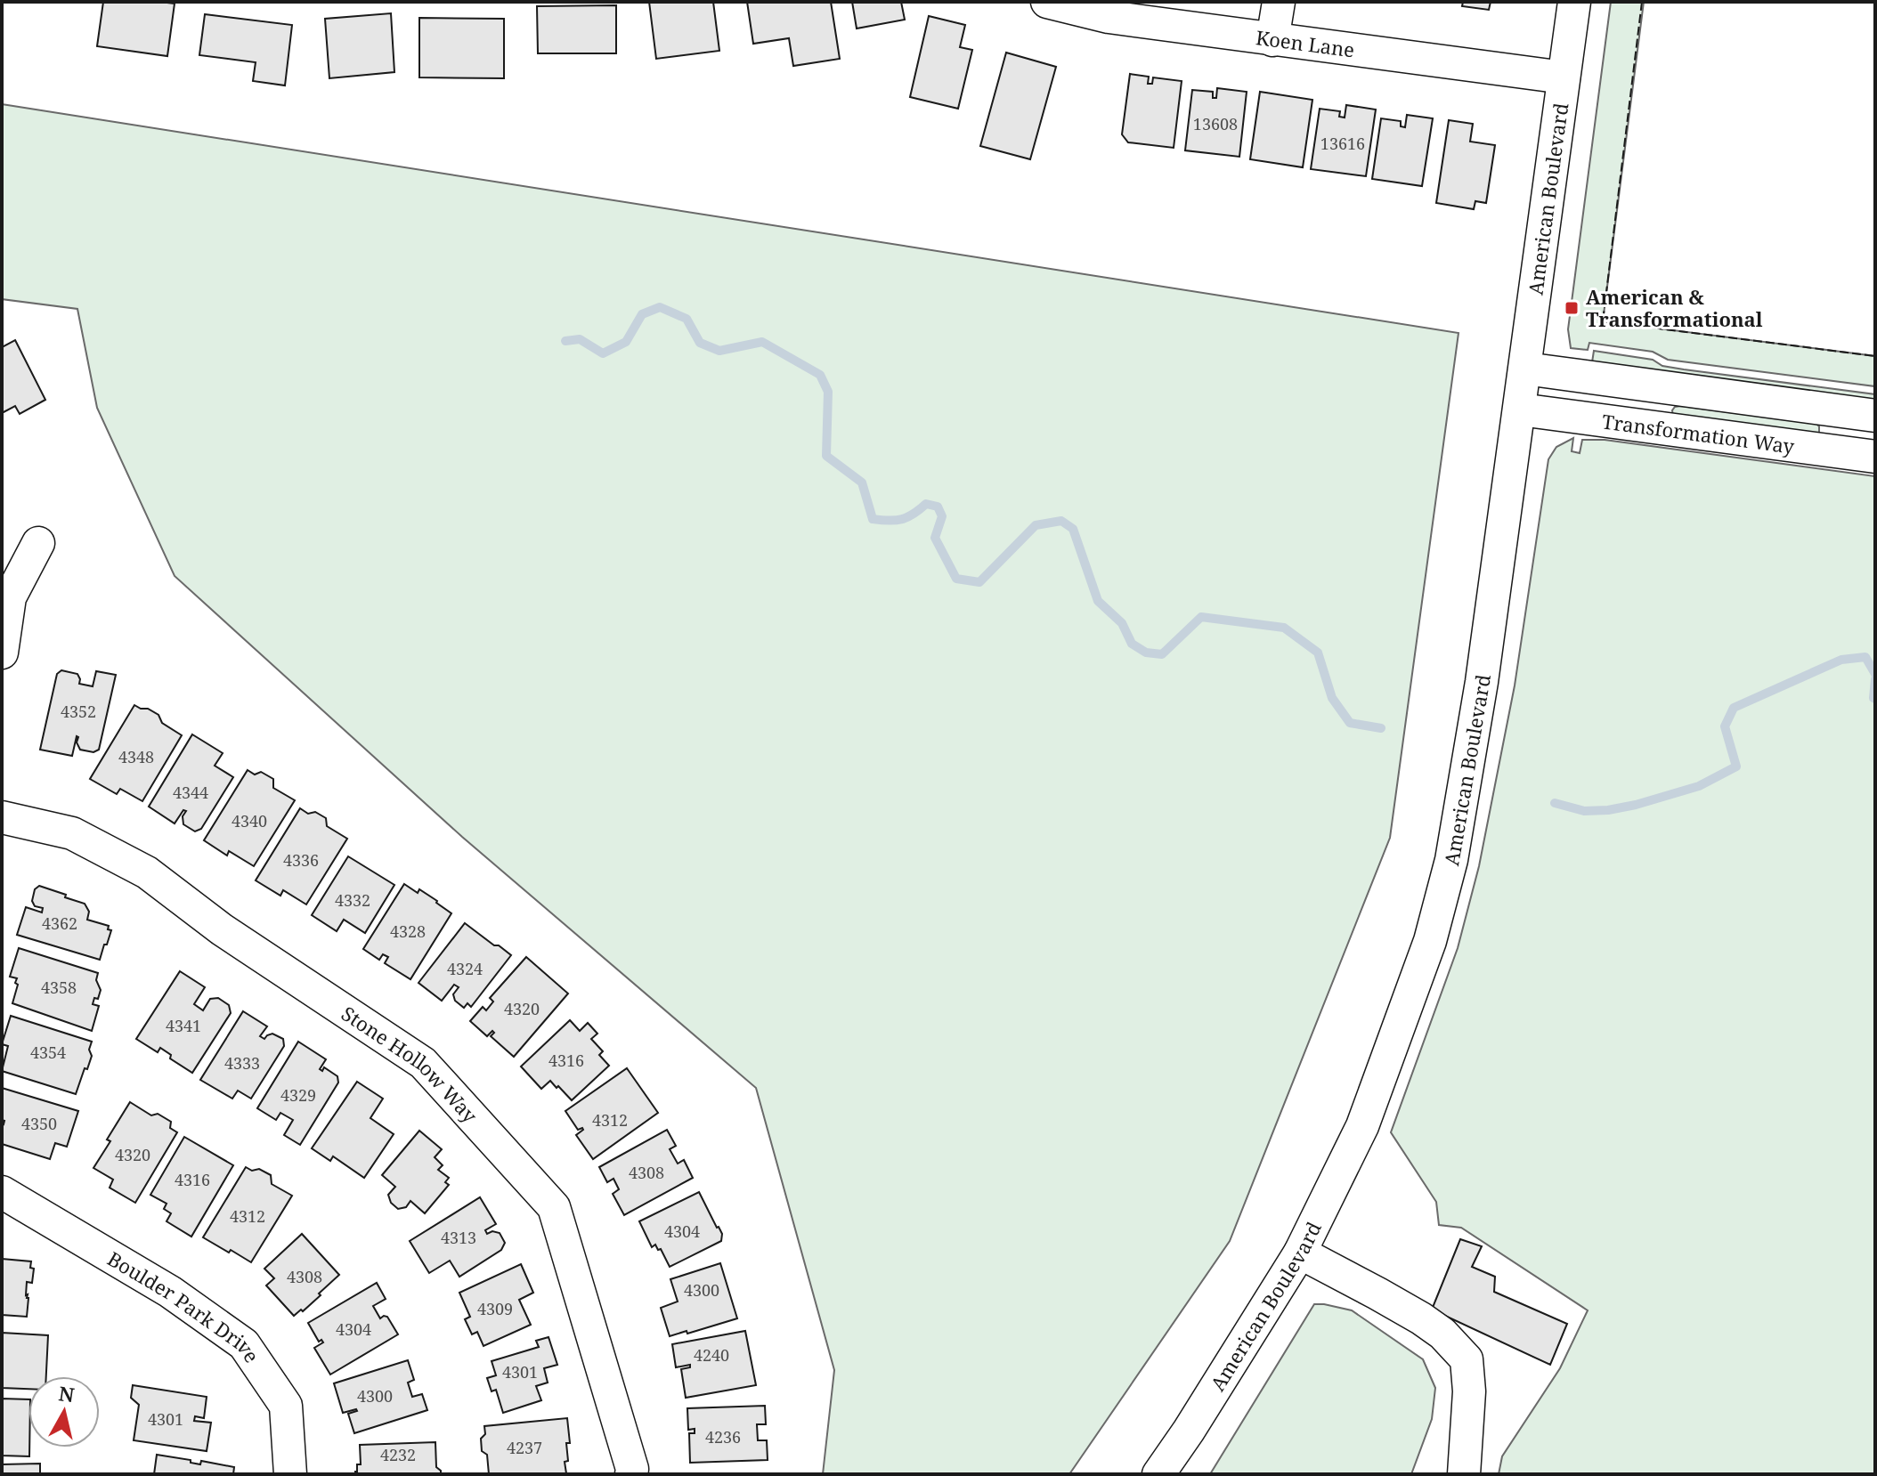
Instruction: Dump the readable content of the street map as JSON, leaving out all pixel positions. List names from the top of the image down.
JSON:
{
  "streets": {
    "street": [
      "Koen Lane",
      "American Boulevard",
      "Transformation Way",
      "Stone Hollow Way",
      "Boulder Park Drive"
    ]
  },
  "crossings": [
    ["Koen Lane", "American Boulevard"],
    ["American Boulevard", "Transformation Way"]
  ],
  "places": {
    "transit": ["American & Transformational"]
  },
  "house_numbers": [
    "13608",
    "13616",
    "4352",
    "4348",
    "4344",
    "4340",
    "4336",
    "4332",
    "4362",
    "4328",
    "4324",
    "4358",
    "4320",
    "4341",
    "4354",
    "4316",
    "4333",
    "4329",
    "4312",
    "4350",
    "4320",
    "4308",
    "4316",
    "4312",
    "4304",
    "4313",
    "4308",
    "4300",
    "4309",
    "4304",
    "4240",
    "4301",
    "4300",
    "4301",
    "4236",
    "4237",
    "4232"
  ],
  "north": "top"
}
